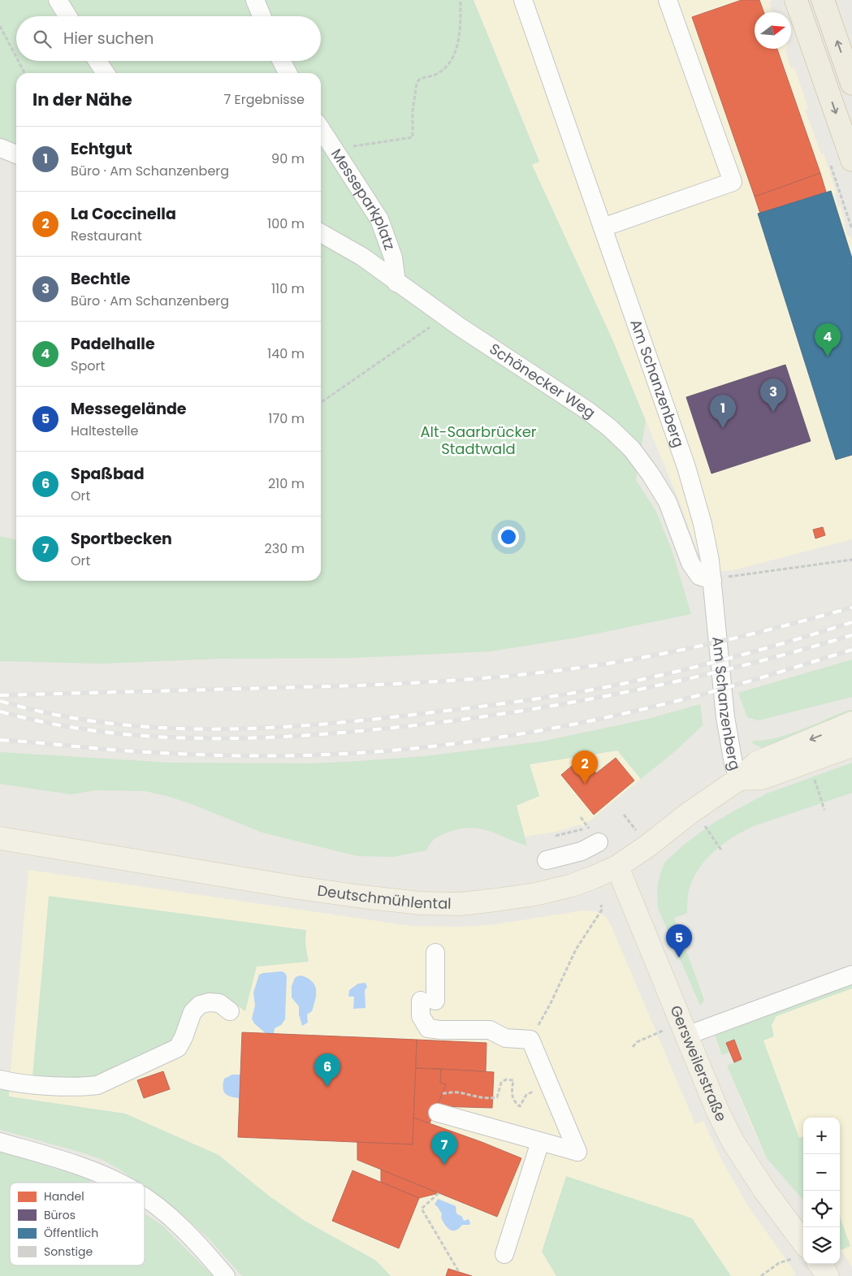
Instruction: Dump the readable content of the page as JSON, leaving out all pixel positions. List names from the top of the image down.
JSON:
{
  "streets": {
    "main road": ["Deutschmühlental", "Gersweilerstraße"],
    "street": ["Messeparkplatz", "Schönecker Weg", "Am Schanzenberg"]
  },
  "crossings": [
    ["Messeparkplatz", "Schönecker Weg"],
    ["Schönecker Weg", "Am Schanzenberg"],
    ["Am Schanzenberg", "Deutschmühlental"],
    ["Deutschmühlental", "Gersweilerstraße"]
  ],
  "parks": ["Alt-Saarbrücker Stadtwald"],
  "legend": [
    "Handel",
    "Büros",
    "Öffentlich",
    "Sonstige"
  ],
  "north": "right",
  "page": {
    "search": "Hier suchen",
    "heading": ["In der Nähe", "7 Ergebnisse"],
    "list": [
      {
        "mark": "1",
        "name": "Echtgut",
        "note": "Büro · Am Schanzenberg",
        "value": "90 m"
      },
      {
        "mark": "2",
        "name": "La Coccinella",
        "note": "Restaurant",
        "value": "100 m"
      },
      {
        "mark": "3",
        "name": "Bechtle",
        "note": "Büro · Am Schanzenberg",
        "value": "110 m"
      },
      {
        "mark": "4",
        "name": "Padelhalle",
        "note": "Sport",
        "value": "140 m"
      },
      {
        "mark": "5",
        "name": "Messegelände",
        "note": "Haltestelle",
        "value": "170 m"
      },
      {
        "mark": "6",
        "name": "Spaßbad",
        "note": "Ort",
        "value": "210 m"
      },
      {
        "mark": "7",
        "name": "Sportbecken",
        "note": "Ort",
        "value": "230 m"
      }
    ],
    "pins": [
      "4",
      "3",
      "1",
      "2",
      "5",
      "6",
      "7"
    ],
    "map_buttons": ["+", "−"]
  }
}
